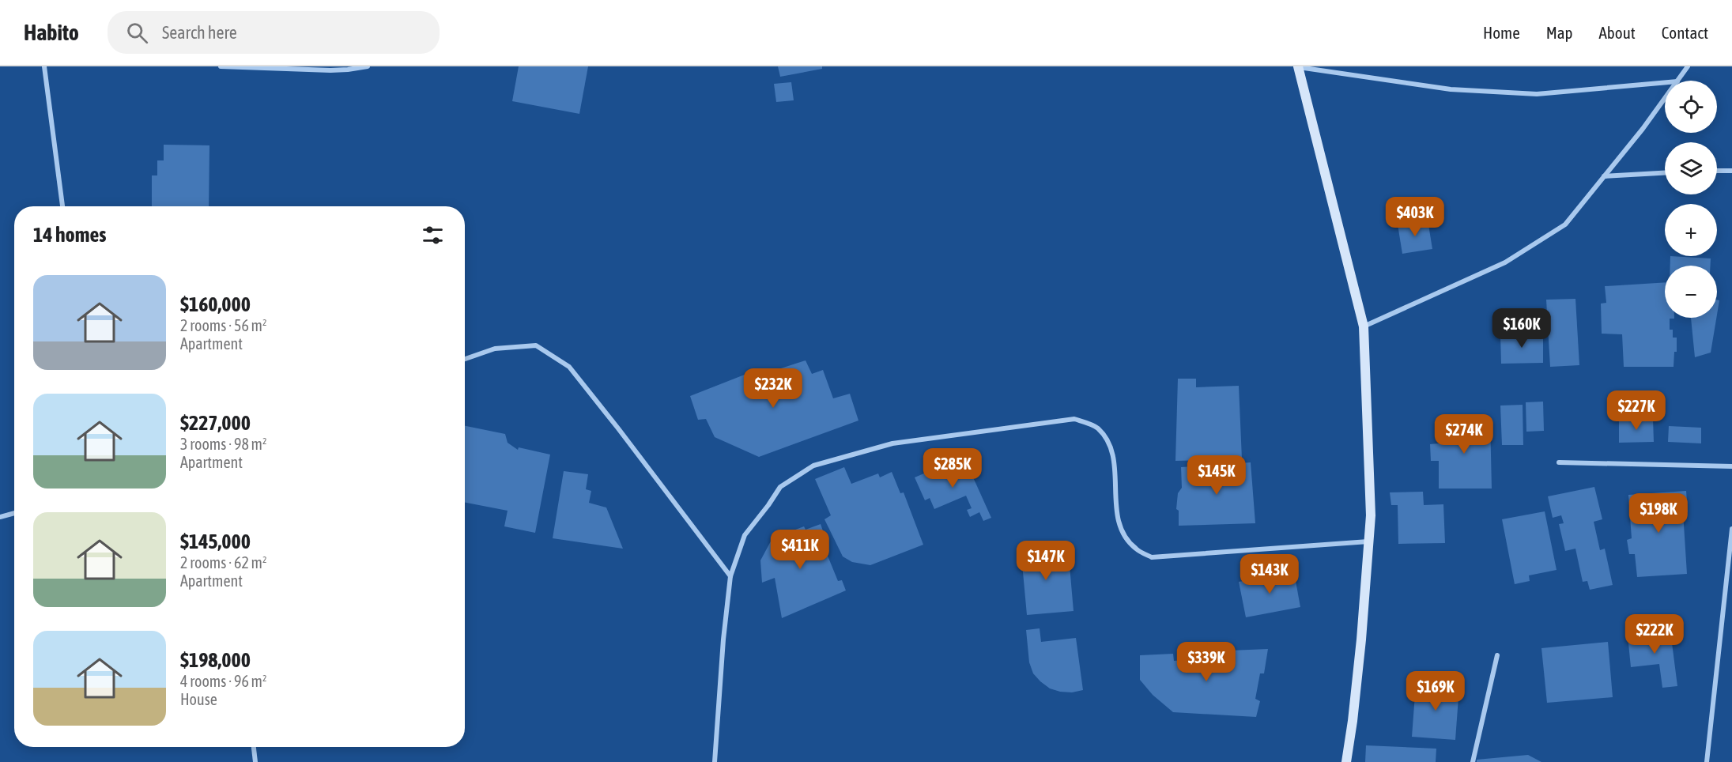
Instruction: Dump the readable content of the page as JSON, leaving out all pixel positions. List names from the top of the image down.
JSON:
{
  "page": {
    "header": "Habito",
    "search": "Search here",
    "nav": [
      "Home",
      "Map",
      "About",
      "Contact"
    ],
    "map_buttons": ["+", "−"],
    "price": [
      "$403K",
      "$160K",
      "$232K",
      "$227K",
      "$274K",
      "$285K",
      "$145K",
      "$198K",
      "$411K",
      "$147K",
      "$143K",
      "$222K",
      "$339K",
      "$169K"
    ],
    "heading": "14 homes",
    "list": [
      {
        "name": "$160,000",
        "note": "2 rooms · 56 m² · Apartment"
      },
      {
        "name": "$227,000",
        "note": "3 rooms · 98 m² · Apartment"
      },
      {
        "name": "$145,000",
        "note": "2 rooms · 62 m² · Apartment"
      },
      {
        "name": "$198,000",
        "note": "4 rooms · 96 m² · House"
      }
    ]
  }
}
